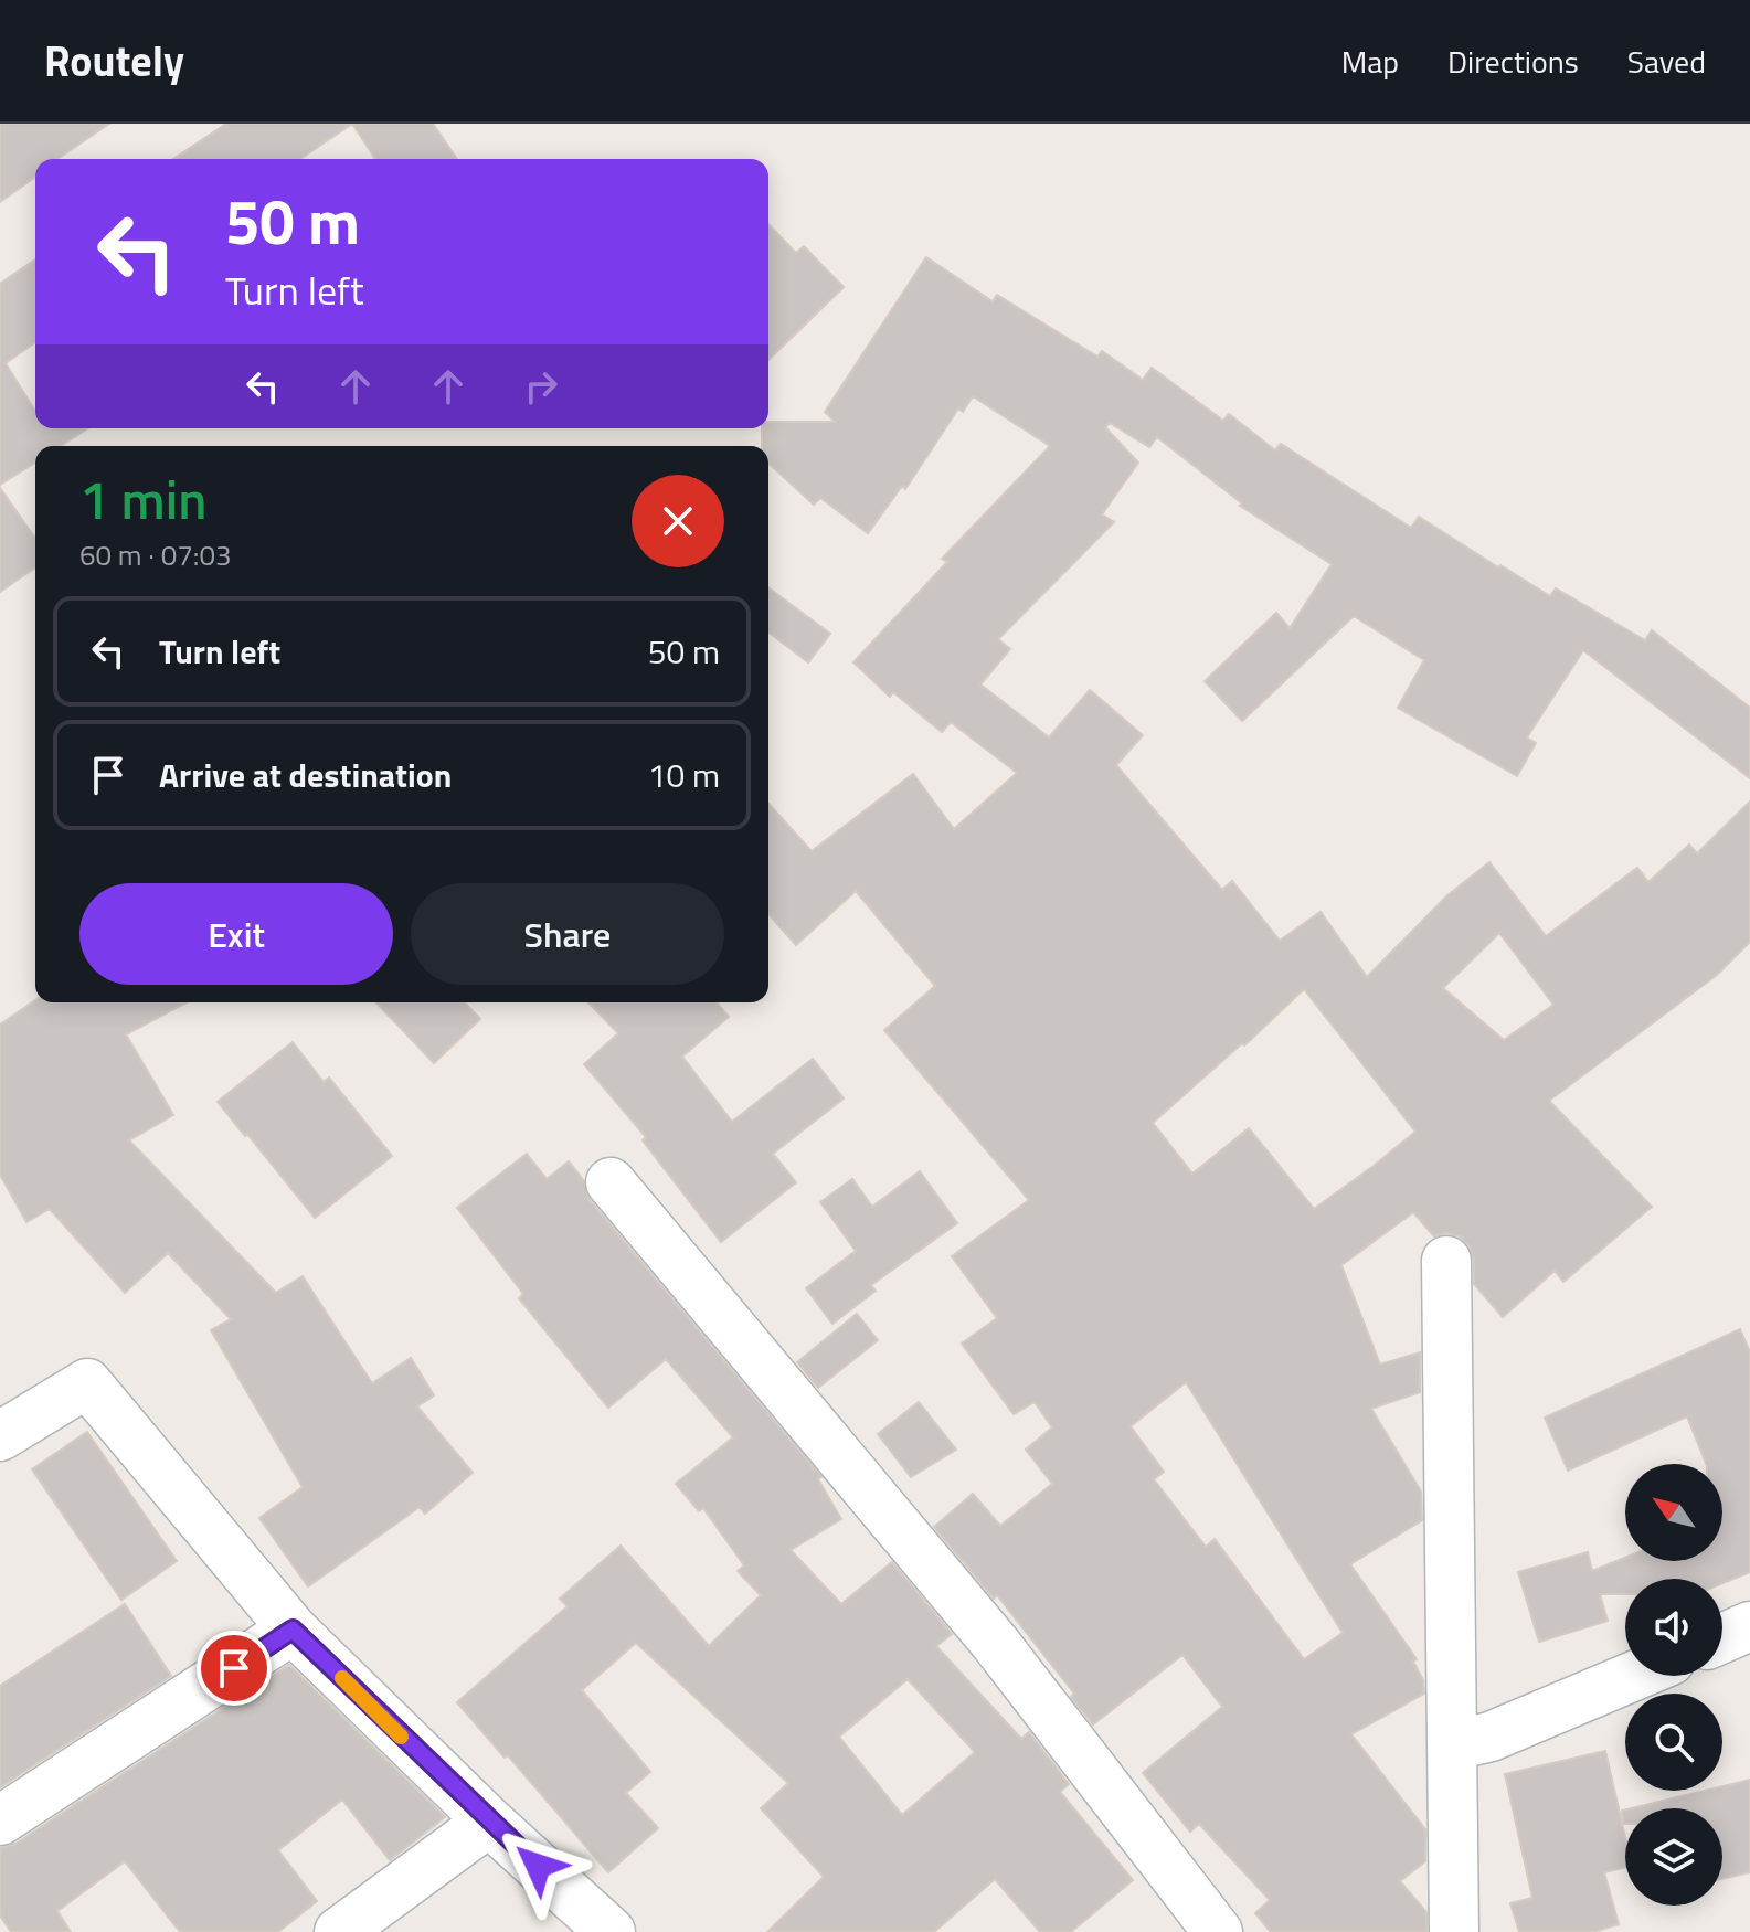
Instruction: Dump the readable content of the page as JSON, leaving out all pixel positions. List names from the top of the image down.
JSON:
{
  "north": "top left",
  "page": {
    "header": "Routely",
    "nav": ["Map", "Directions", "Saved"],
    "turn": ["50 m", "Turn left"],
    "heading": ["1 min", "60 m · 07:03"],
    "list": [
      {
        "name": "Turn left",
        "value": "50 m"
      },
      {
        "name": "Arrive at destination",
        "value": "10 m"
      }
    ],
    "buttons": ["Exit", "Share"]
  }
}
